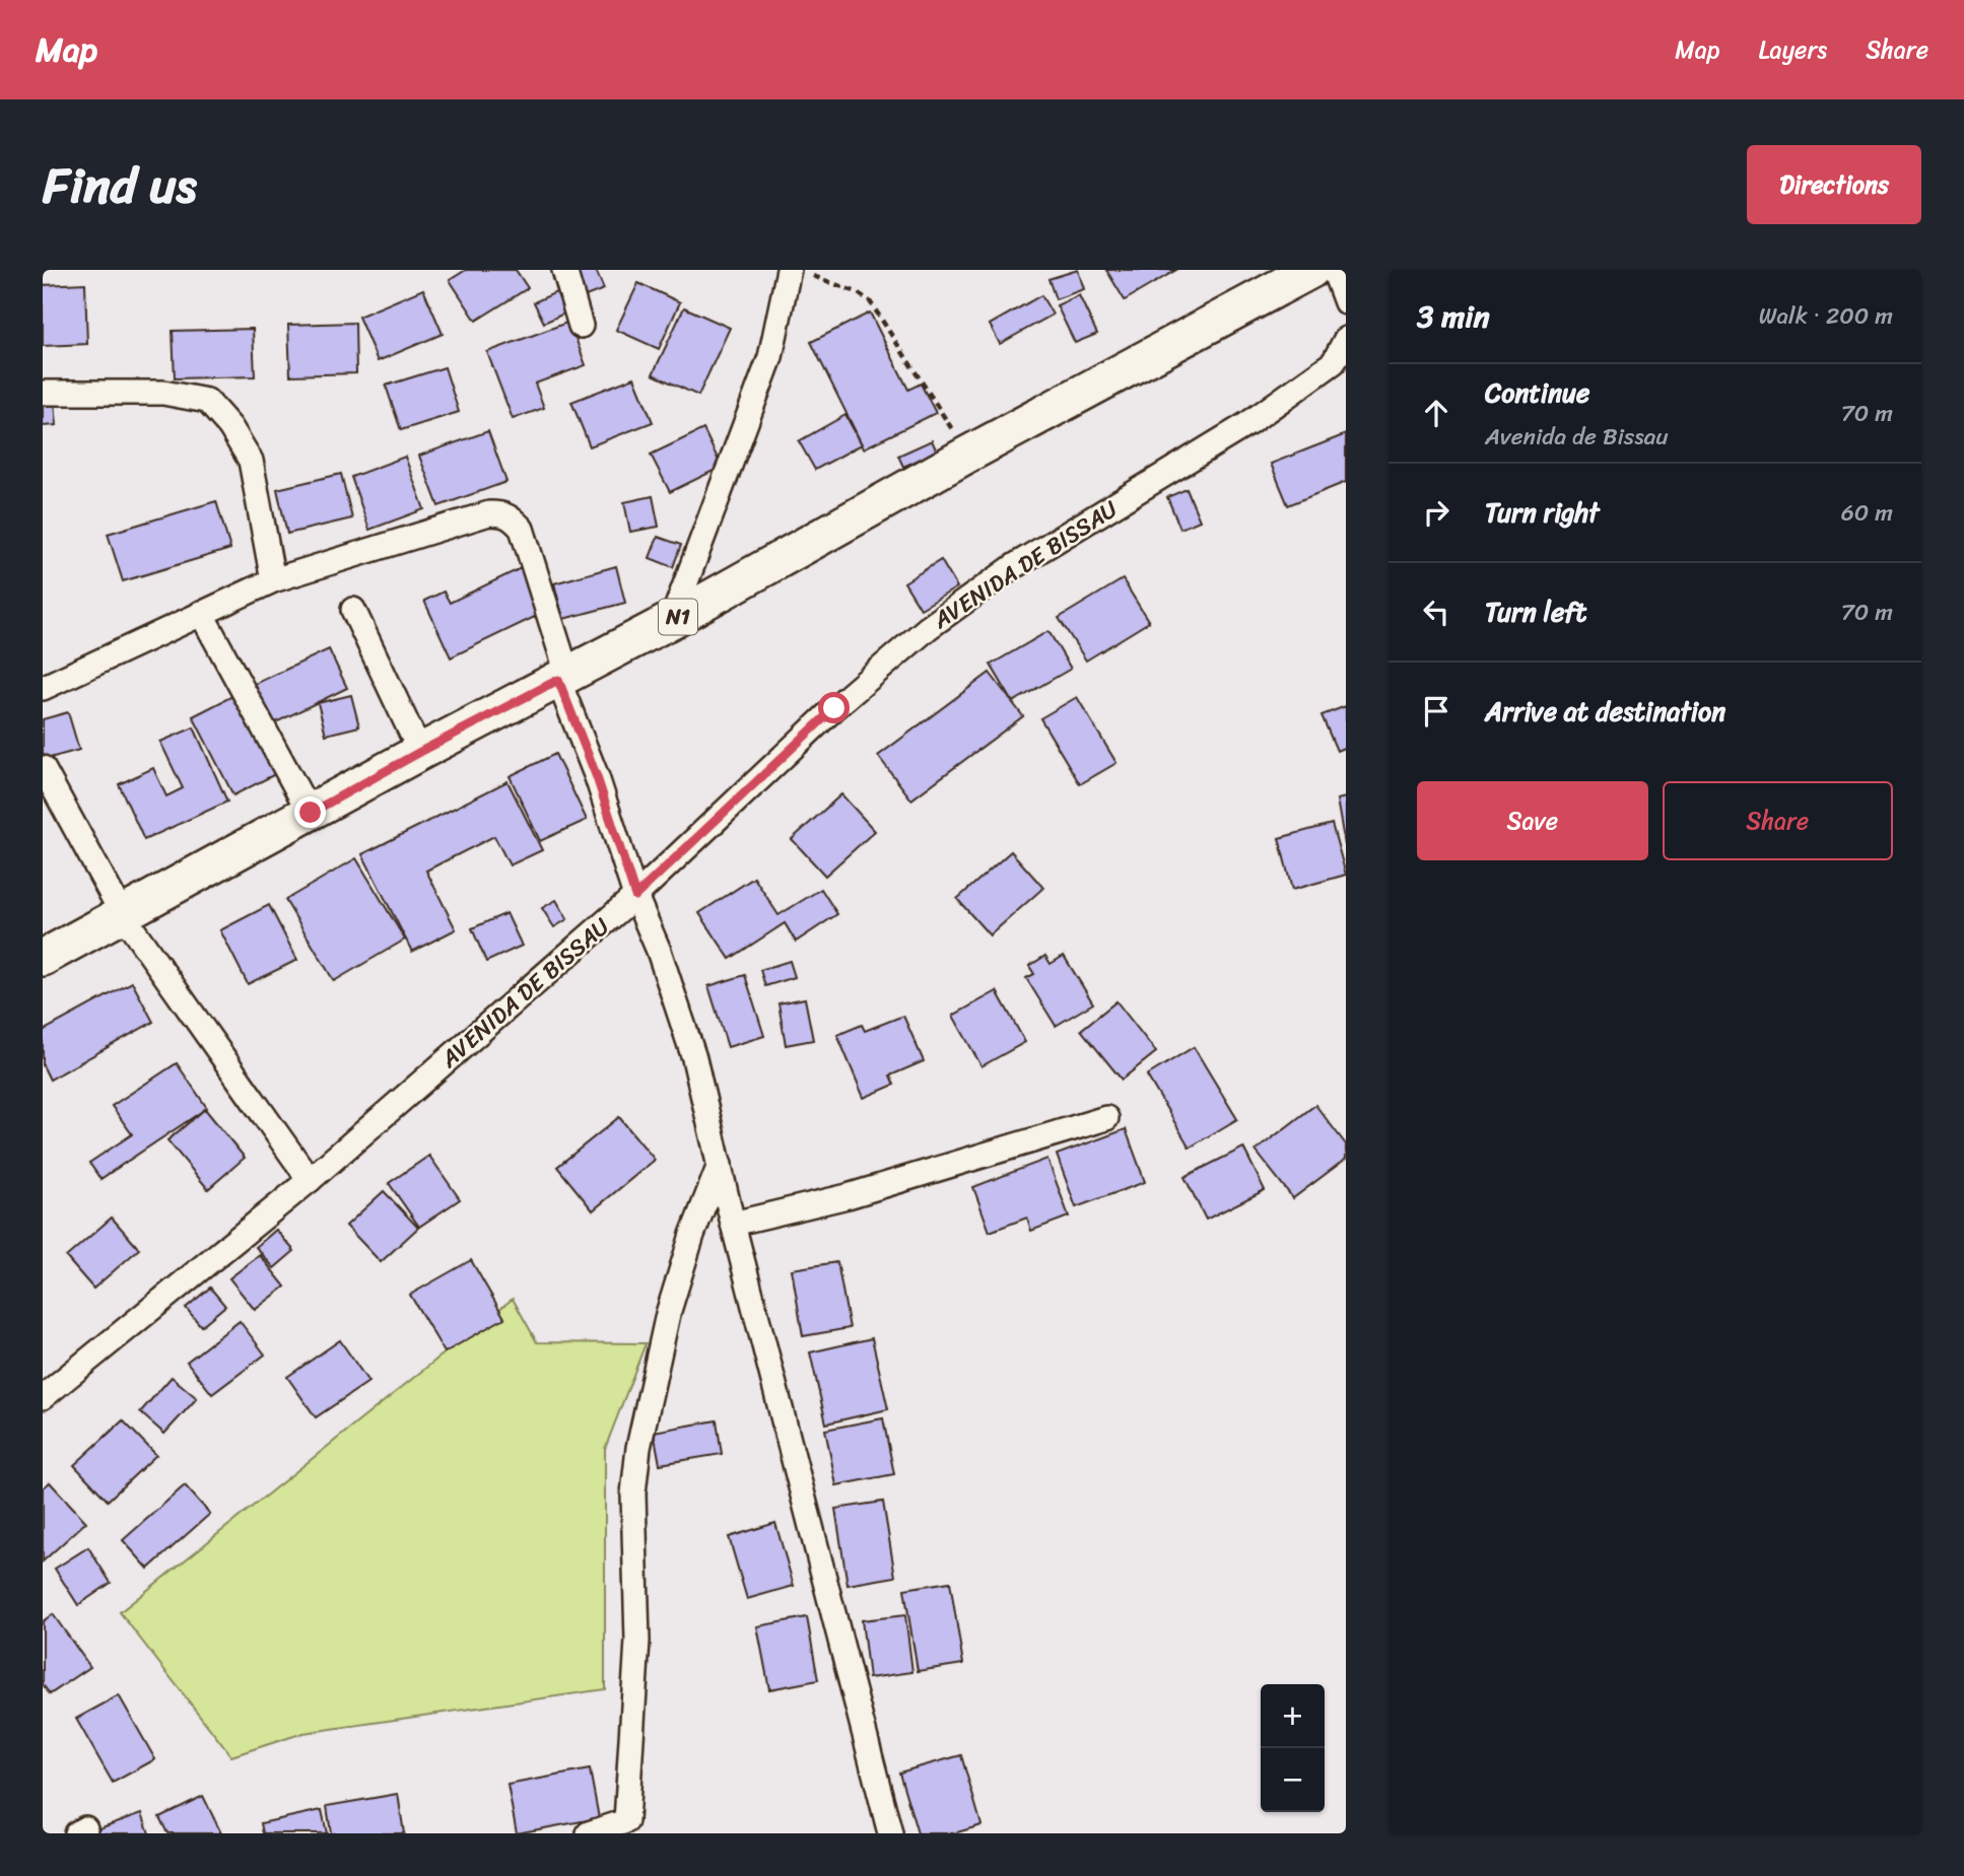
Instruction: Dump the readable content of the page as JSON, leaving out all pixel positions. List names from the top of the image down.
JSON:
{
  "streets": {
    "main road": ["N1"],
    "street": ["AVENIDA DE BISSAU"]
  },
  "page": {
    "header": "Map",
    "nav": ["Map", "Layers", "Share"],
    "title": "Find us",
    "buttons": [
      "Directions",
      ["Save", "Share"]
    ],
    "heading": ["3 min", "Walk · 200 m"],
    "list": [
      ["Continue", "Avenida de Bissau", "70 m"],
      ["Turn right", "60 m"],
      ["Turn left", "70 m"],
      "Arrive at destination"
    ],
    "map_buttons": ["+", "−"]
  }
}
